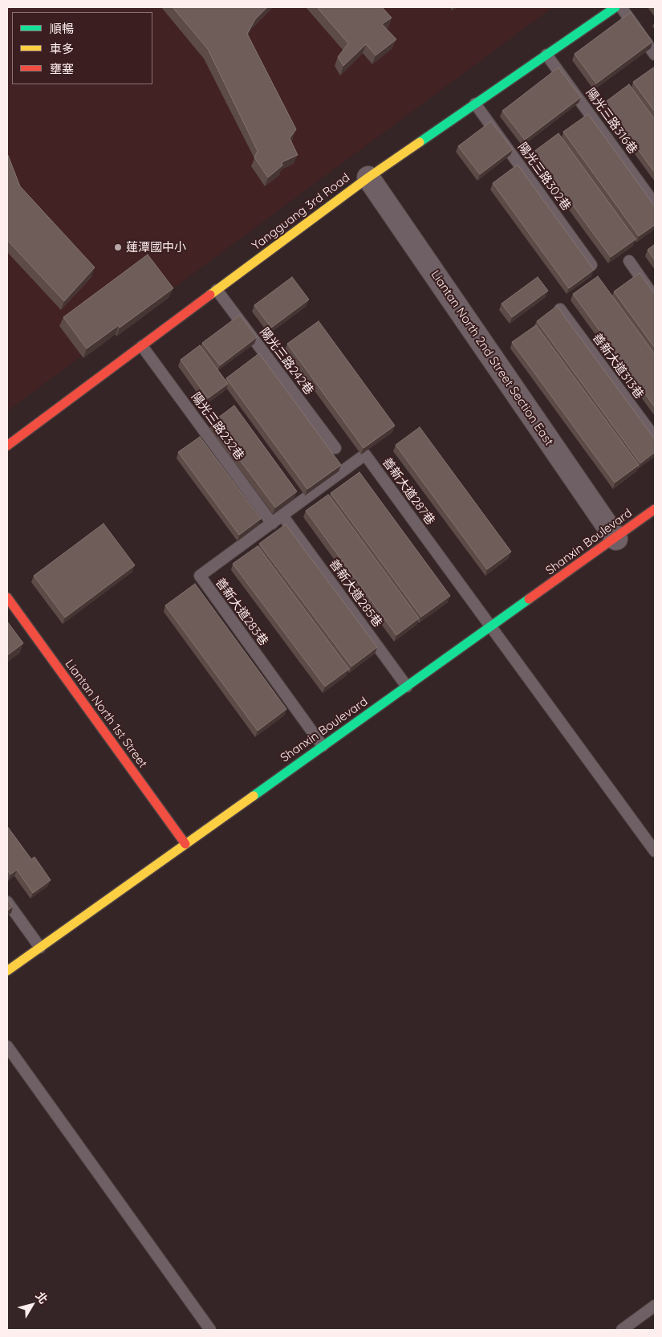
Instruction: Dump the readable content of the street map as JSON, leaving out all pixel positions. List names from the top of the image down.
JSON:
{
  "streets": {
    "street": [
      "Yangguang 3rd Road",
      "Liantan North 2nd Street Section East",
      "Shanxin Boulevard",
      "Liantan North 1st Street"
    ],
    "lane": [
      "陽光三路316巷",
      "陽光三路302巷",
      "陽光三路242巷",
      "善新大道313巷",
      "陽光三路232巷",
      "善新大道287巷",
      "善新大道285巷",
      "善新大道283巷"
    ]
  },
  "crossings": [
    ["陽光三路316巷", "Yangguang 3rd Road"],
    ["陽光三路302巷", "Yangguang 3rd Road"],
    ["Yangguang 3rd Road", "Liantan North 2nd Street Section East"],
    ["Yangguang 3rd Road", "陽光三路242巷"],
    ["Yangguang 3rd Road", "陽光三路232巷"],
    ["Liantan North 2nd Street Section East", "Shanxin Boulevard"],
    ["陽光三路232巷", "善新大道283巷"],
    ["善新大道287巷", "Shanxin Boulevard"],
    ["善新大道287巷", "善新大道285巷"],
    ["善新大道287巷", "善新大道283巷"],
    ["Shanxin Boulevard", "善新大道285巷"],
    ["Shanxin Boulevard", "善新大道283巷"],
    ["Shanxin Boulevard", "Liantan North 1st Street"],
    ["善新大道285巷", "善新大道283巷"]
  ],
  "places": ["蓮潭國中小"],
  "legend": ["順暢", "車多", "壅塞"],
  "north": "top right"
}
